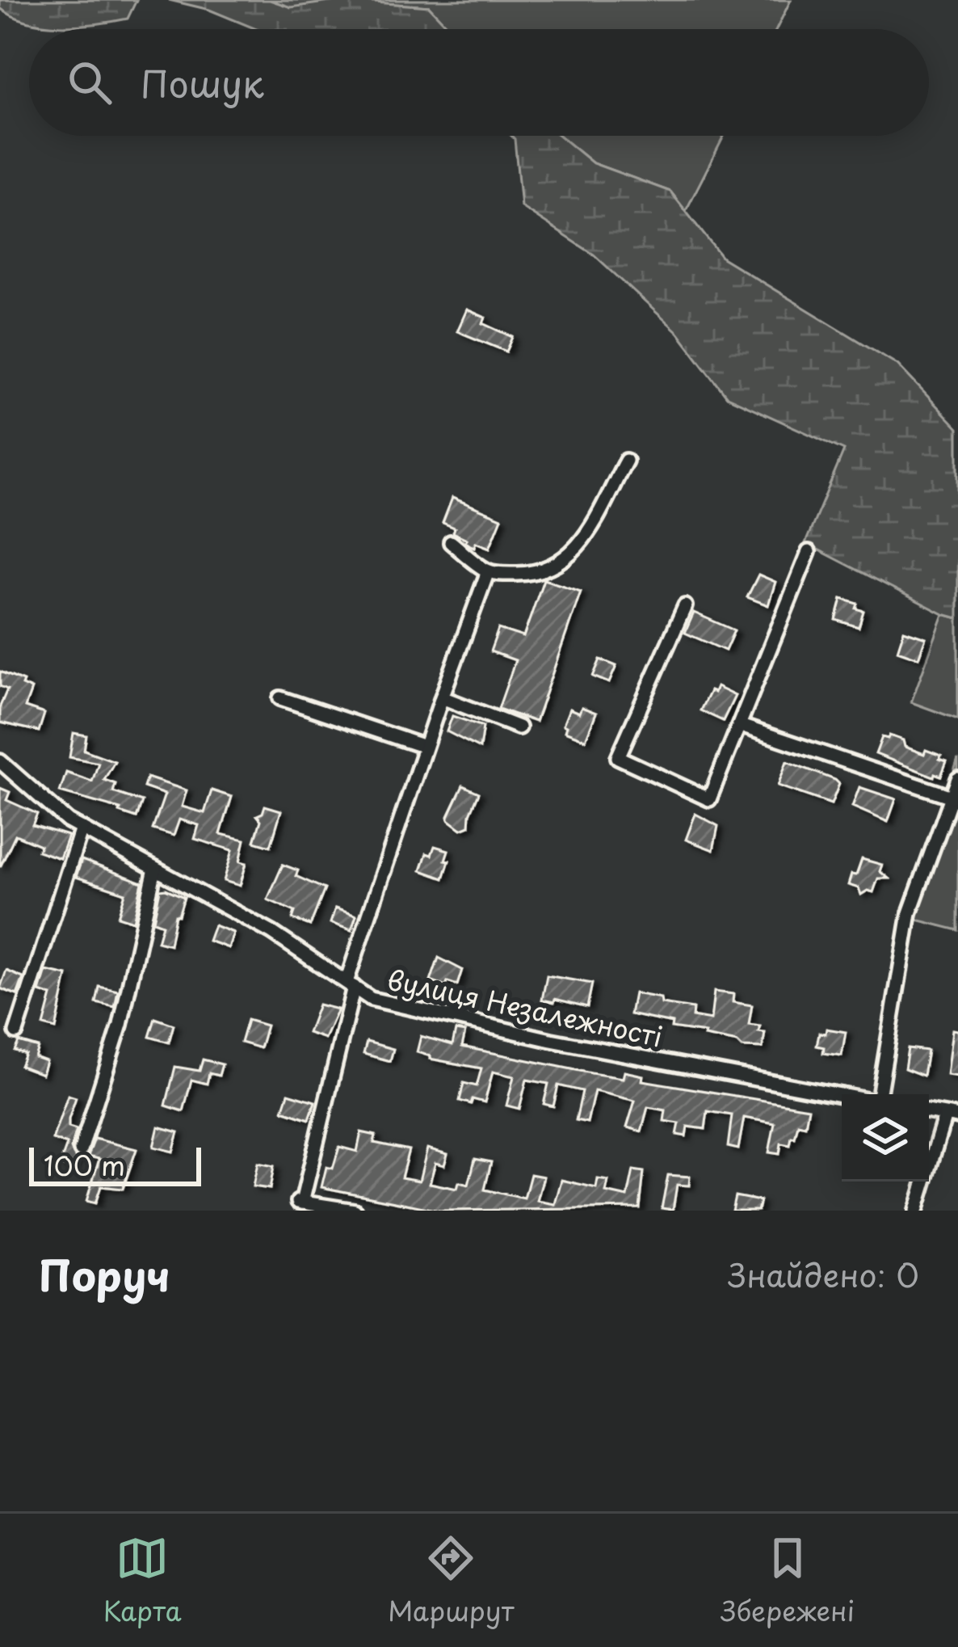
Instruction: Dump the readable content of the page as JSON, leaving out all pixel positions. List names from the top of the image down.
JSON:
{
  "streets": {
    "street": ["вулиця Незалежності"]
  },
  "scale_bar": "100 m",
  "page": {
    "search": "Пошук",
    "scale": "100 m",
    "heading": ["Поруч", "Знайдено: 0"],
    "nav": ["Карта", "Маршрут", "Збережені"]
  }
}
